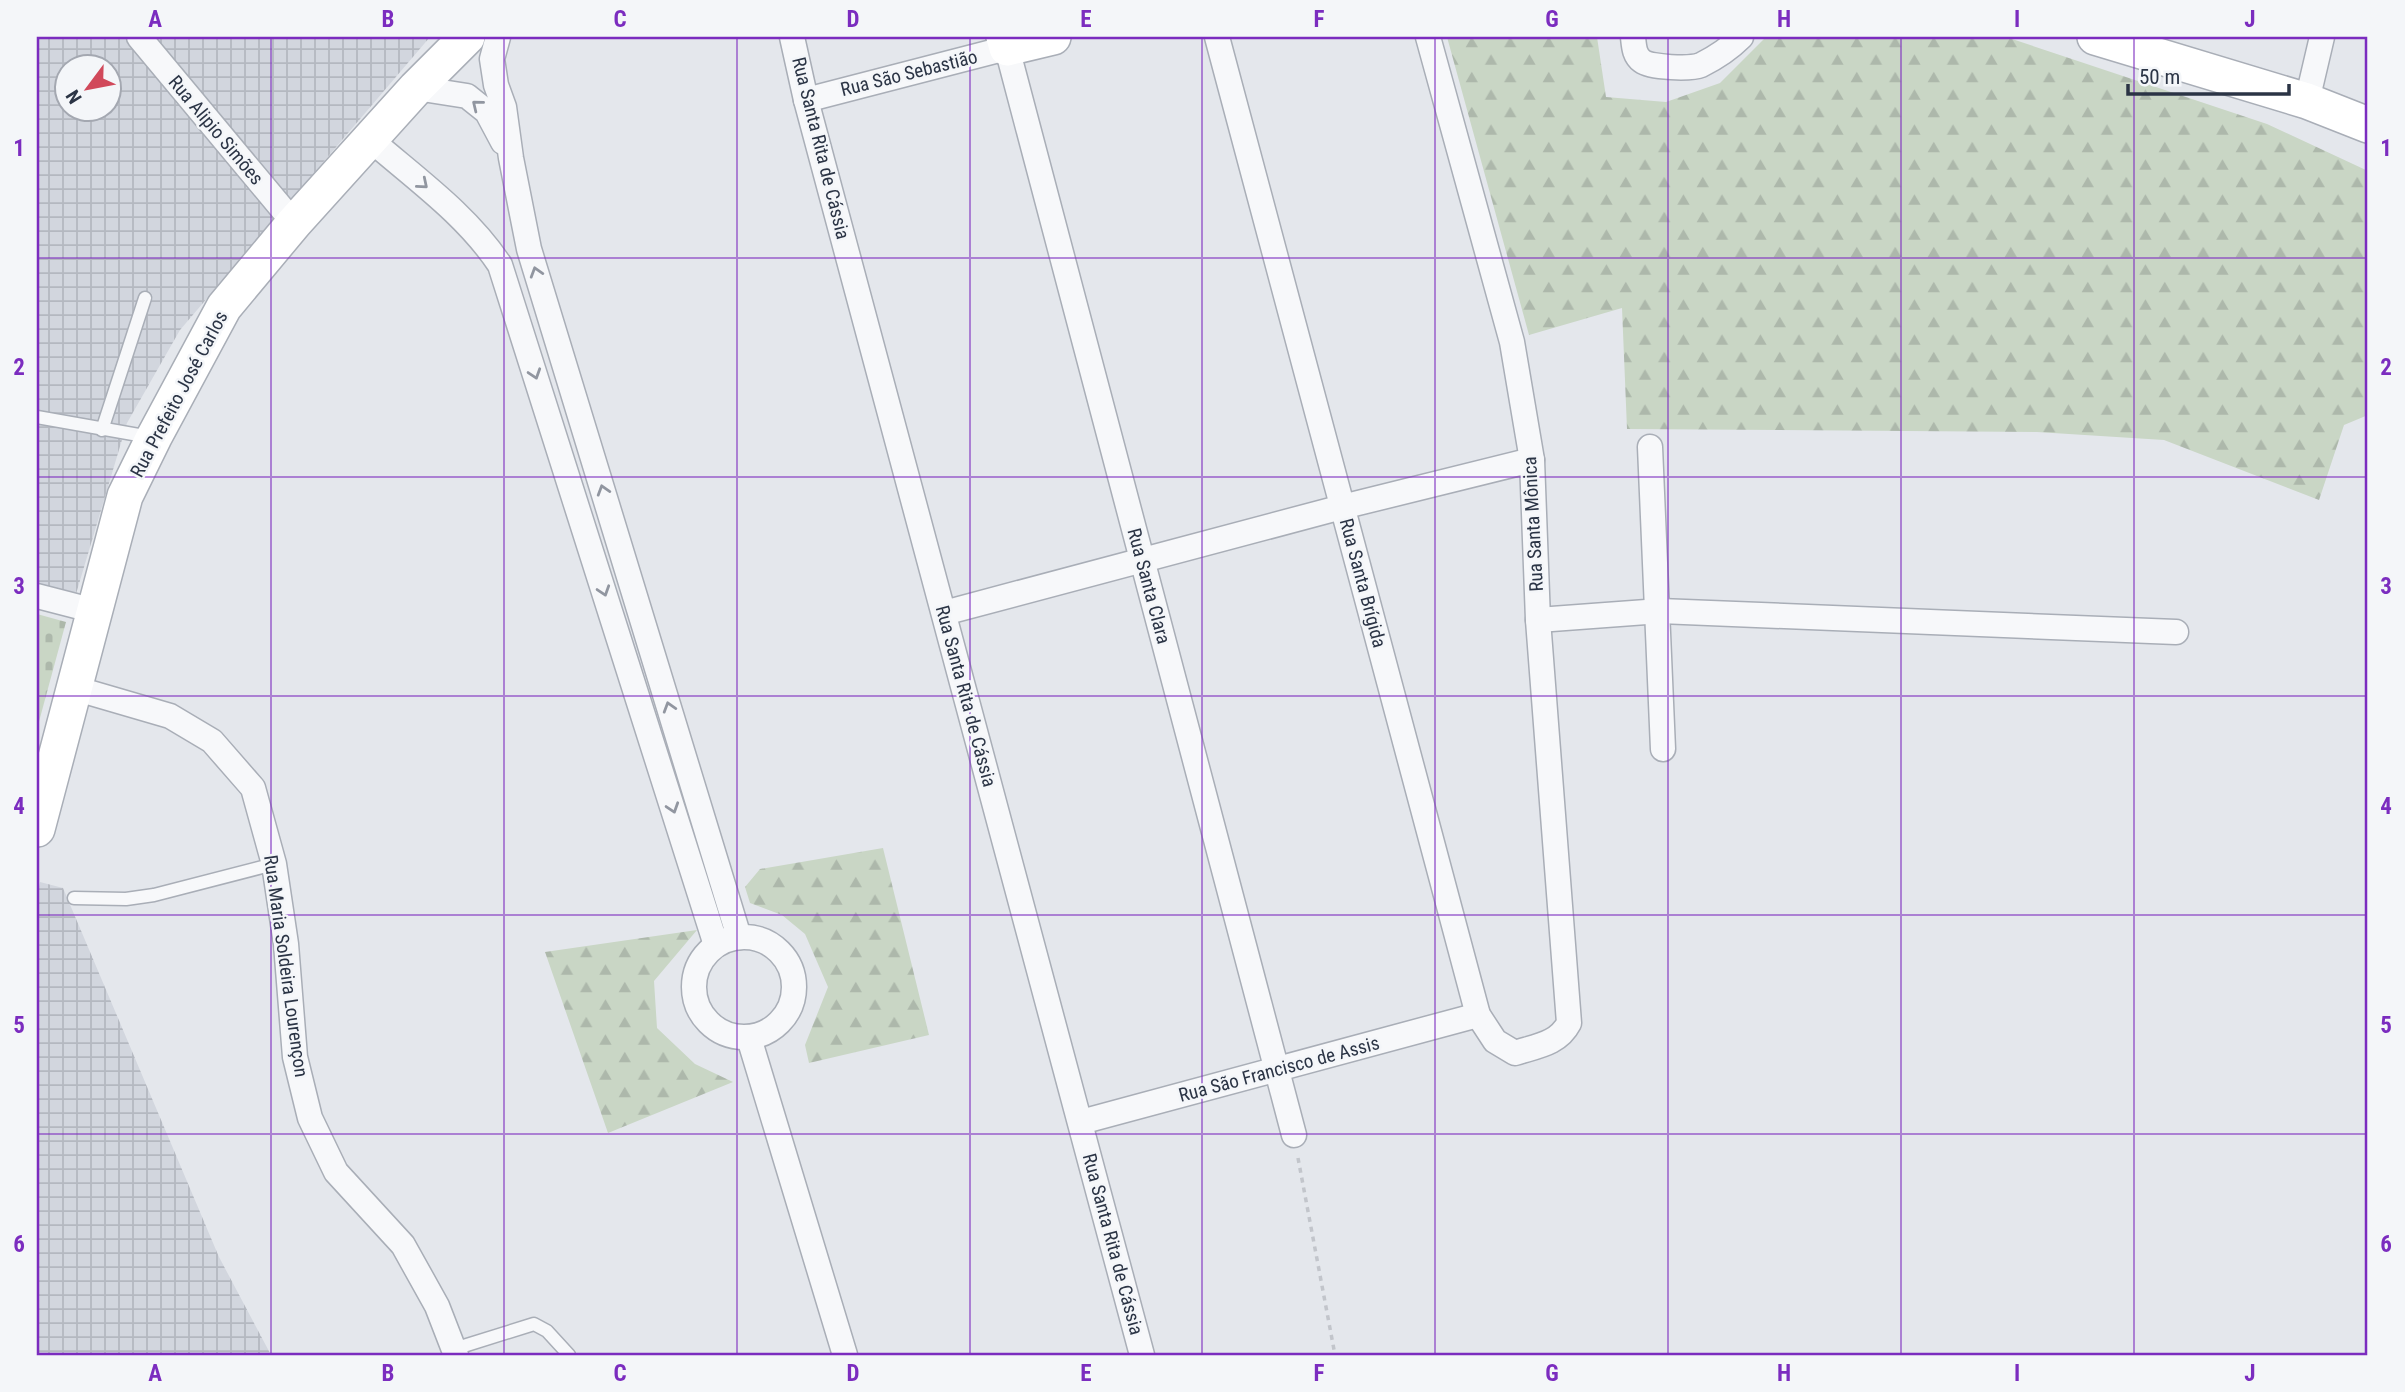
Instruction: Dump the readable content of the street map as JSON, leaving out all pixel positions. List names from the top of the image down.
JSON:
{
  "streets": {
    "main road": ["Rua São Sebastião", "Rua Prefeito José Carlos"],
    "street": [
      "Rua Alipio Simões",
      "Rua Santa Rita de Cássia",
      "Rua Santa Mônica",
      "Rua Santa Brígida",
      "Rua Santa Clara",
      "Rua Maria Soldeira Lourençon",
      "Rua São Francisco de Assis"
    ]
  },
  "crossings": [
    ["Rua São Sebastião", "Rua Santa Rita de Cássia"],
    ["Rua São Sebastião", "Rua Santa Clara"],
    ["Rua Alipio Simões", "Rua Prefeito José Carlos"],
    ["Rua Santa Rita de Cássia", "Rua São Francisco de Assis"],
    ["Rua Prefeito José Carlos", "Rua Maria Soldeira Lourençon"],
    ["Rua Santa Mônica", "Rua Santa Brígida"],
    ["Rua Santa Brígida", "Rua São Francisco de Assis"],
    ["Rua Santa Clara", "Rua São Francisco de Assis"]
  ],
  "scale_bar": "50 m",
  "north": "bottom left",
  "grid": {
    "columns": [
      "A",
      "B",
      "C",
      "D",
      "E",
      "F",
      "G",
      "H",
      "I",
      "J"
    ],
    "rows": [
      "1",
      "2",
      "3",
      "4",
      "5",
      "6"
    ]
  }
}
